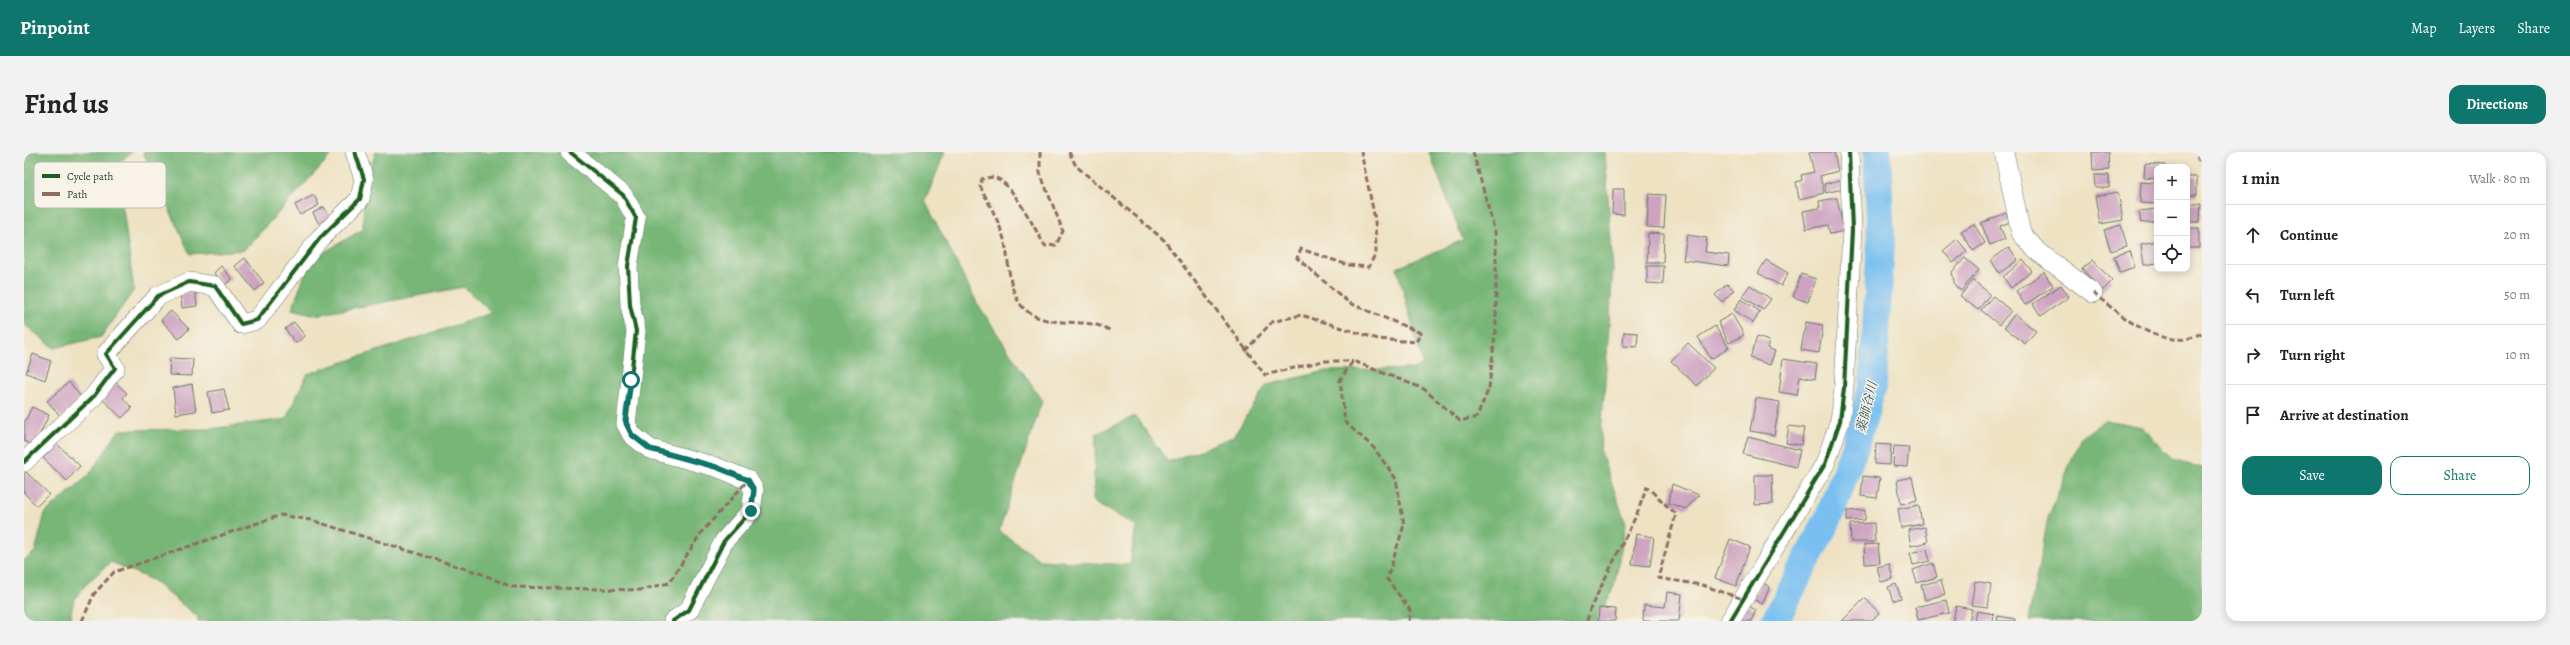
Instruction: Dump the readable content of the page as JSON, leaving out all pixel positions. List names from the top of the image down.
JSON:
{
  "water": ["薬師谷川"],
  "legend": ["Cycle path", "Path"],
  "page": {
    "header": "Pinpoint",
    "nav": ["Map", "Layers", "Share"],
    "title": "Find us",
    "buttons": [
      "Directions",
      ["Save", "Share"]
    ],
    "heading": ["1 min", "Walk · 80 m"],
    "map_buttons": ["+", "−"],
    "list": [
      ["Continue", "20 m"],
      ["Turn left", "50 m"],
      ["Turn right", "10 m"],
      "Arrive at destination"
    ]
  }
}
